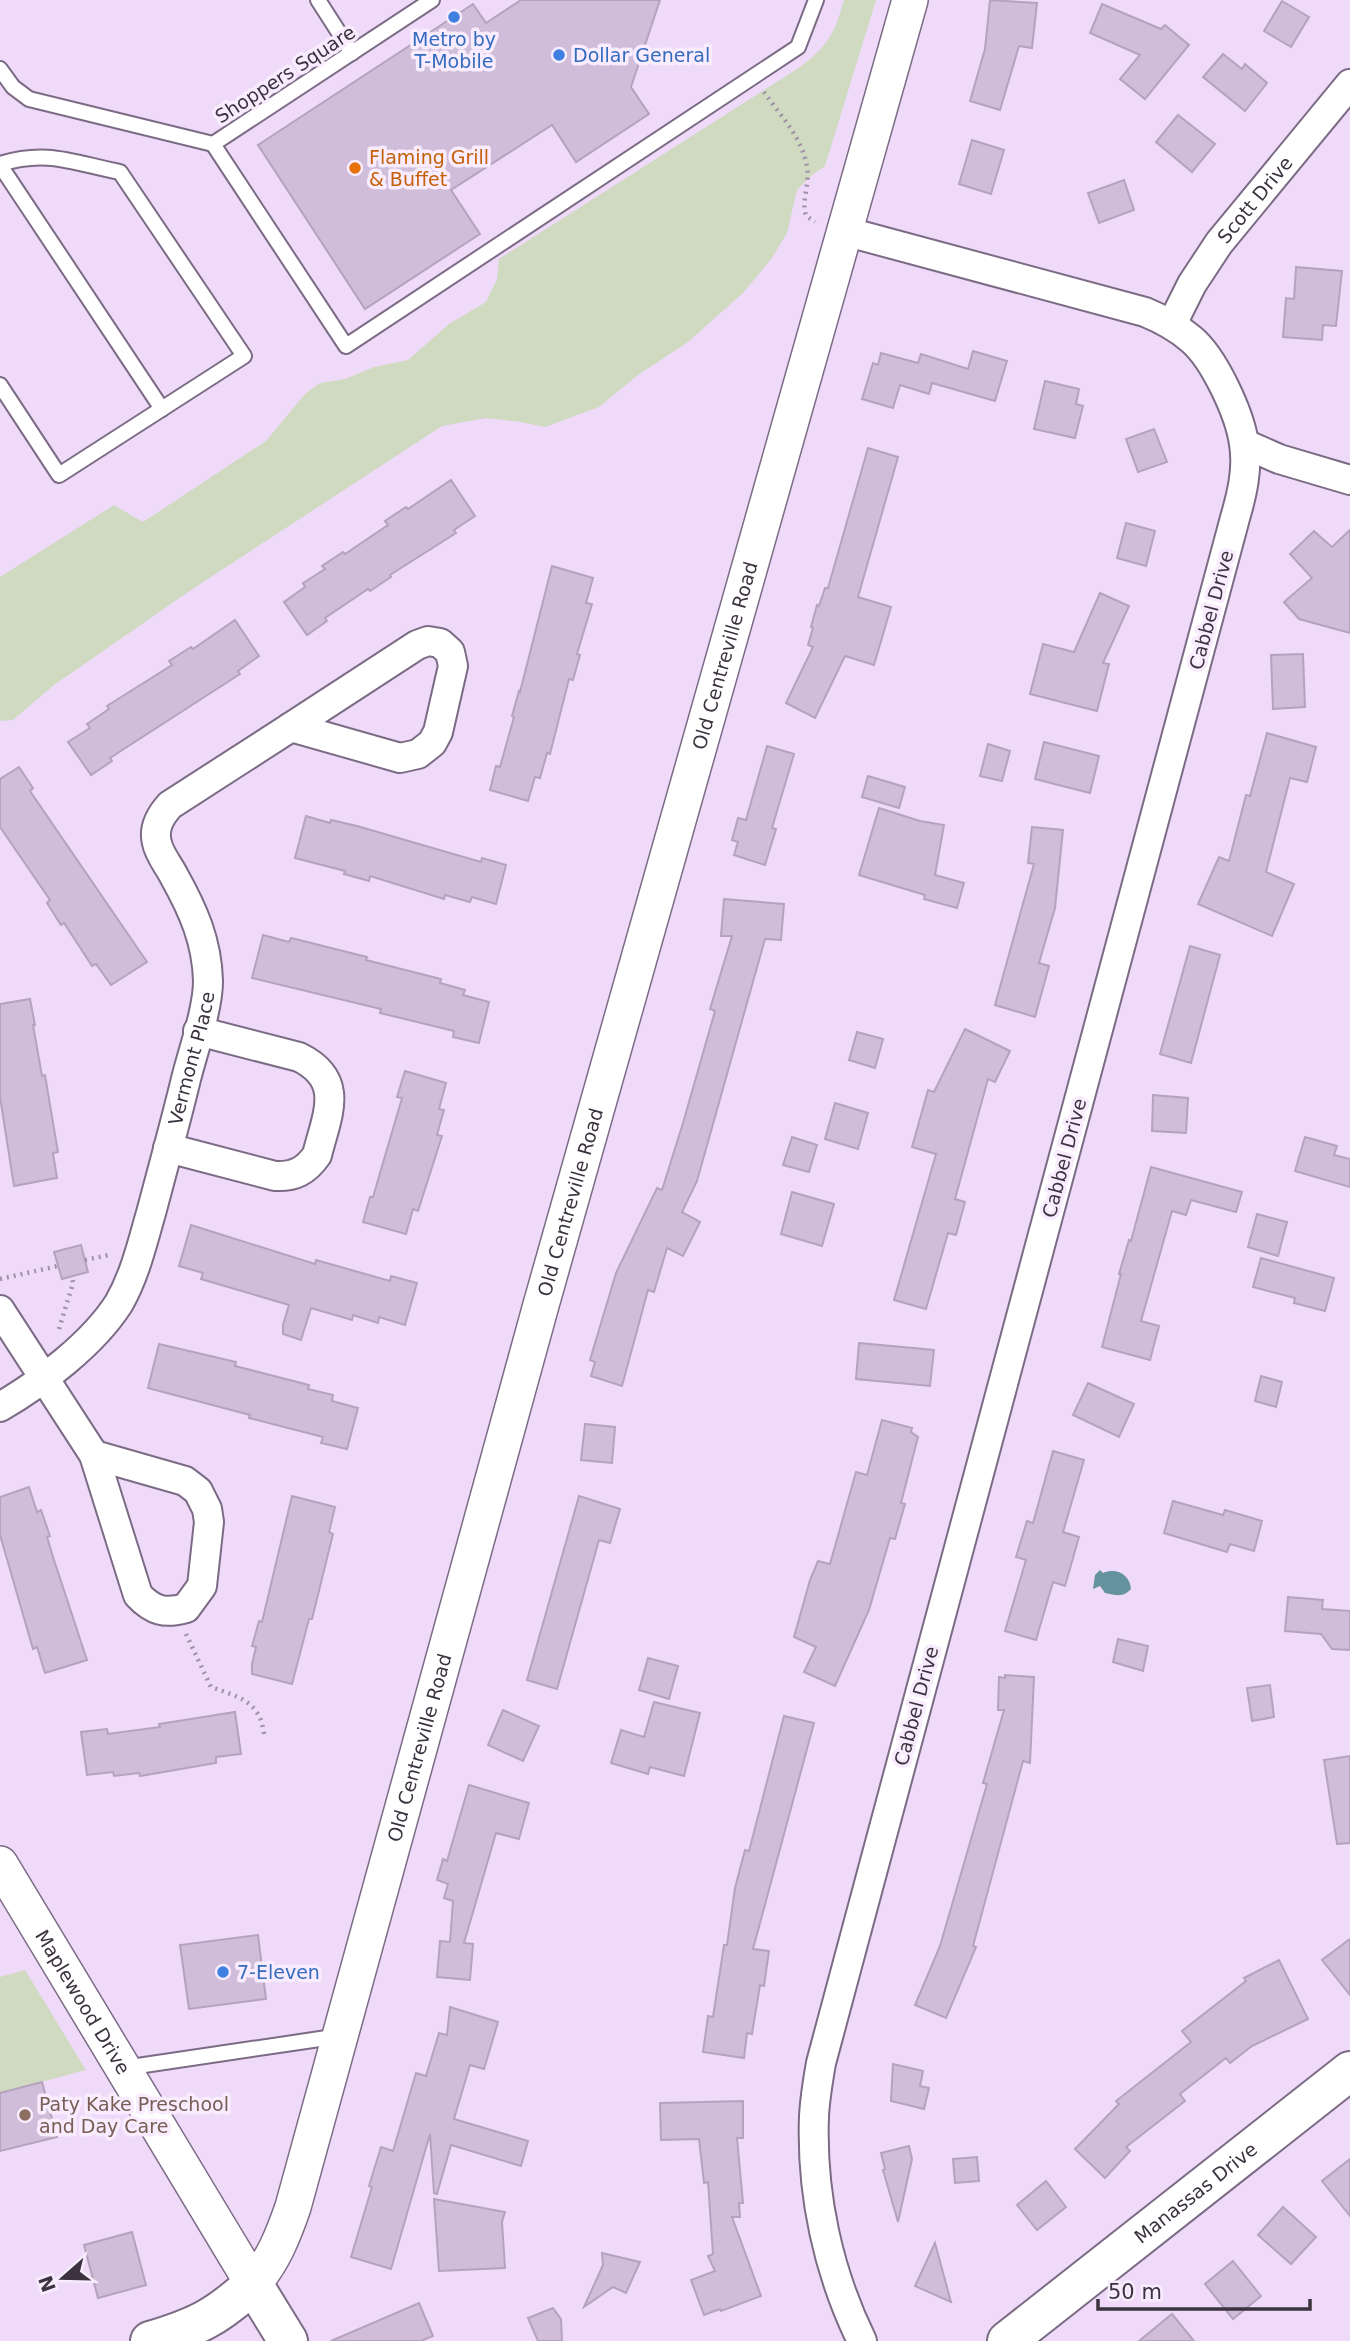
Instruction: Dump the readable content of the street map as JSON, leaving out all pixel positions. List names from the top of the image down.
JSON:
{
  "streets": {
    "main road": ["Old Centreville Road", "Manassas Drive"],
    "street": [
      "Scott Drive",
      "Cabbel Drive",
      "Vermont Place",
      "Maplewood Drive"
    ],
    "lane": ["Shoppers Square"]
  },
  "crossings": [
    ["Scott Drive", "Cabbel Drive"],
    ["Cabbel Drive", "Old Centreville Road"],
    ["Old Centreville Road", "Maplewood Drive"]
  ],
  "places": [
    "Metro by T-Mobile",
    "Dollar General",
    "Flaming Grill & Buffet",
    "7-Eleven",
    "Paty Kake Preschool and Day Care"
  ],
  "scale_bar": "50 m",
  "north": "left"
}
